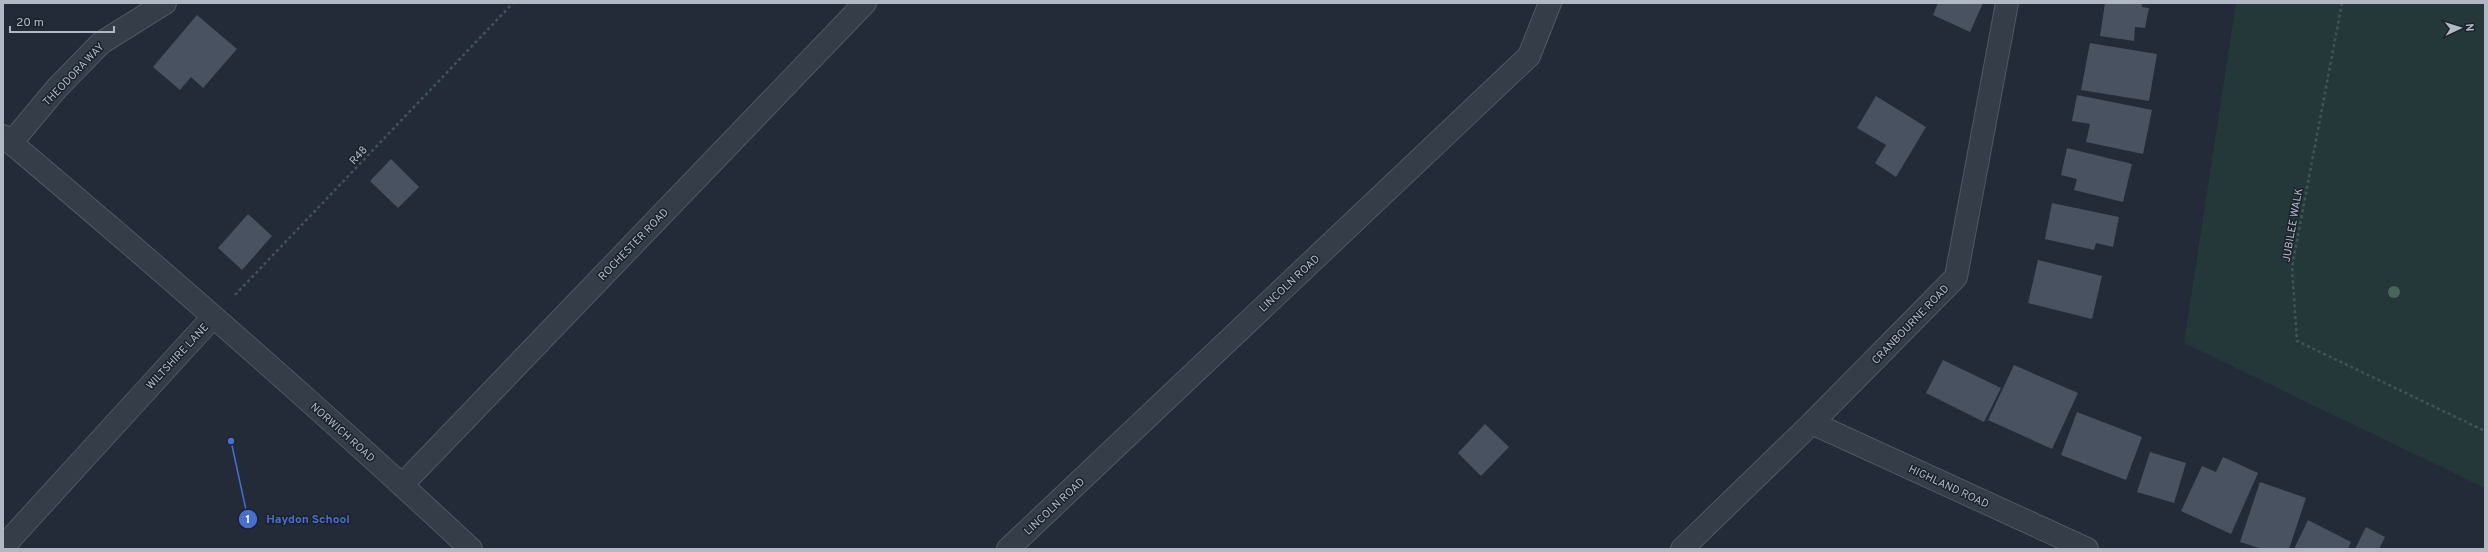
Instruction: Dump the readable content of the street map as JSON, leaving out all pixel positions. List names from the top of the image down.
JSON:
{
  "streets": {
    "street": [
      "THEODORA WAY",
      "ROCHESTER ROAD",
      "LINCOLN ROAD",
      "CRANBOURNE ROAD",
      "WILTSHIRE LANE",
      "NORWICH ROAD",
      "HIGHLAND ROAD"
    ],
    "path": ["R48", "JUBILEE WALK"]
  },
  "crossings": [
    ["THEODORA WAY", "WILTSHIRE LANE"],
    ["R48", "WILTSHIRE LANE"],
    ["R48", "NORWICH ROAD"],
    ["ROCHESTER ROAD", "NORWICH ROAD"],
    ["CRANBOURNE ROAD", "HIGHLAND ROAD"],
    ["WILTSHIRE LANE", "NORWICH ROAD"]
  ],
  "places": ["Haydon School"],
  "scale_bar": "20 m",
  "north": "right"
}
